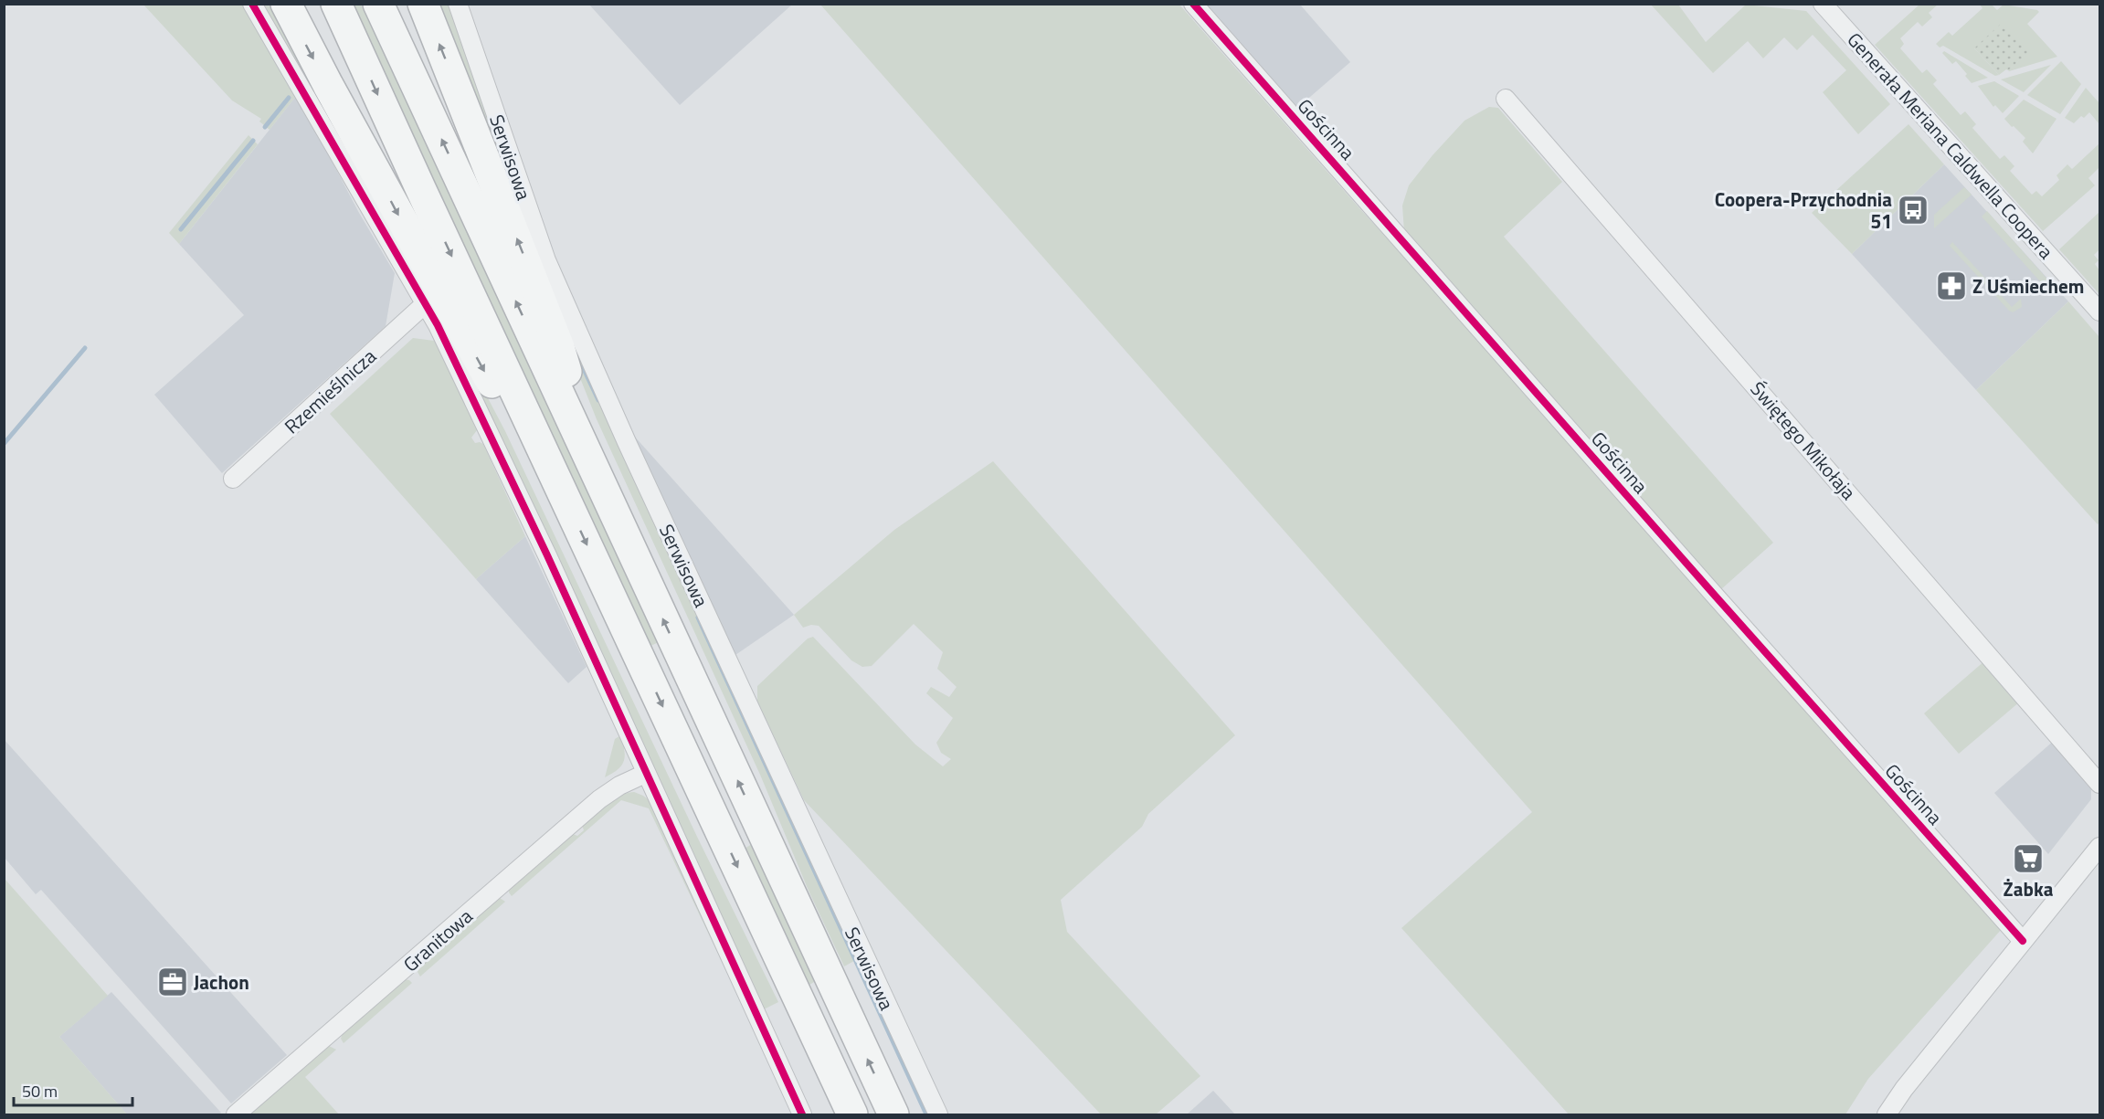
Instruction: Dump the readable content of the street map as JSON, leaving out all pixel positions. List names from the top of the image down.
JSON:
{
  "streets": {
    "street": [
      "Gościnna",
      "Generała Meriana Caldwella Coopera",
      "Serwisowa",
      "Rzemieślnicza",
      "Świętego Mikołaja",
      "Granitowa"
    ]
  },
  "places": {
    "bus stop": ["Coopera-Przychodnia 51"],
    "pharmacy": ["Z Uśmiechem"],
    "supermarket": ["Żabka"],
    "office": ["Jachon"]
  },
  "scale_bar": "50 m"
}
